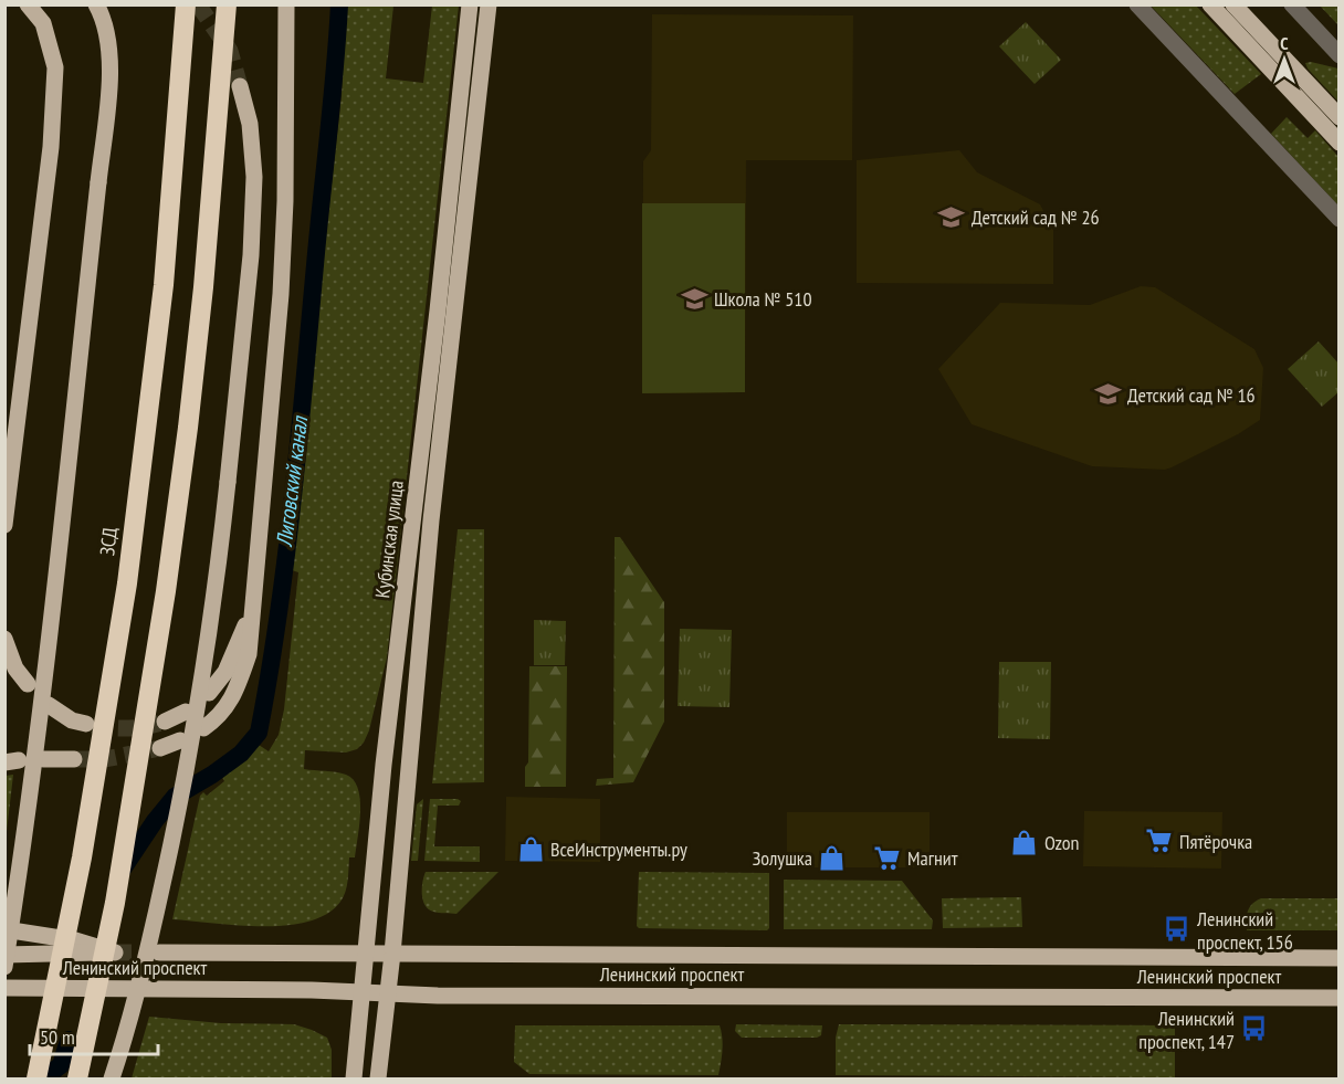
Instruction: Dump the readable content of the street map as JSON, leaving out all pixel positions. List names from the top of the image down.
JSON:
{
  "streets": {
    "highway": ["ЗСД"],
    "main road": ["Кубинская улица", "Ленинский проспект"]
  },
  "crossings": [
    ["Кубинская улица", "Ленинский проспект"]
  ],
  "water": ["Лиговский канал"],
  "places": {
    "school or university": ["Детский сад № 26", "Школа № 510", "Детский сад № 16"],
    "supermarket": ["Пятёрочка", "Магнит"],
    "shop": ["Ozon", "ВсеИнструменты.ру", "Золушка"],
    "bus stop": ["Ленинский проспект, 156", "Ленинский проспект, 147"]
  },
  "scale_bar": "50 m",
  "north": "top"
}
